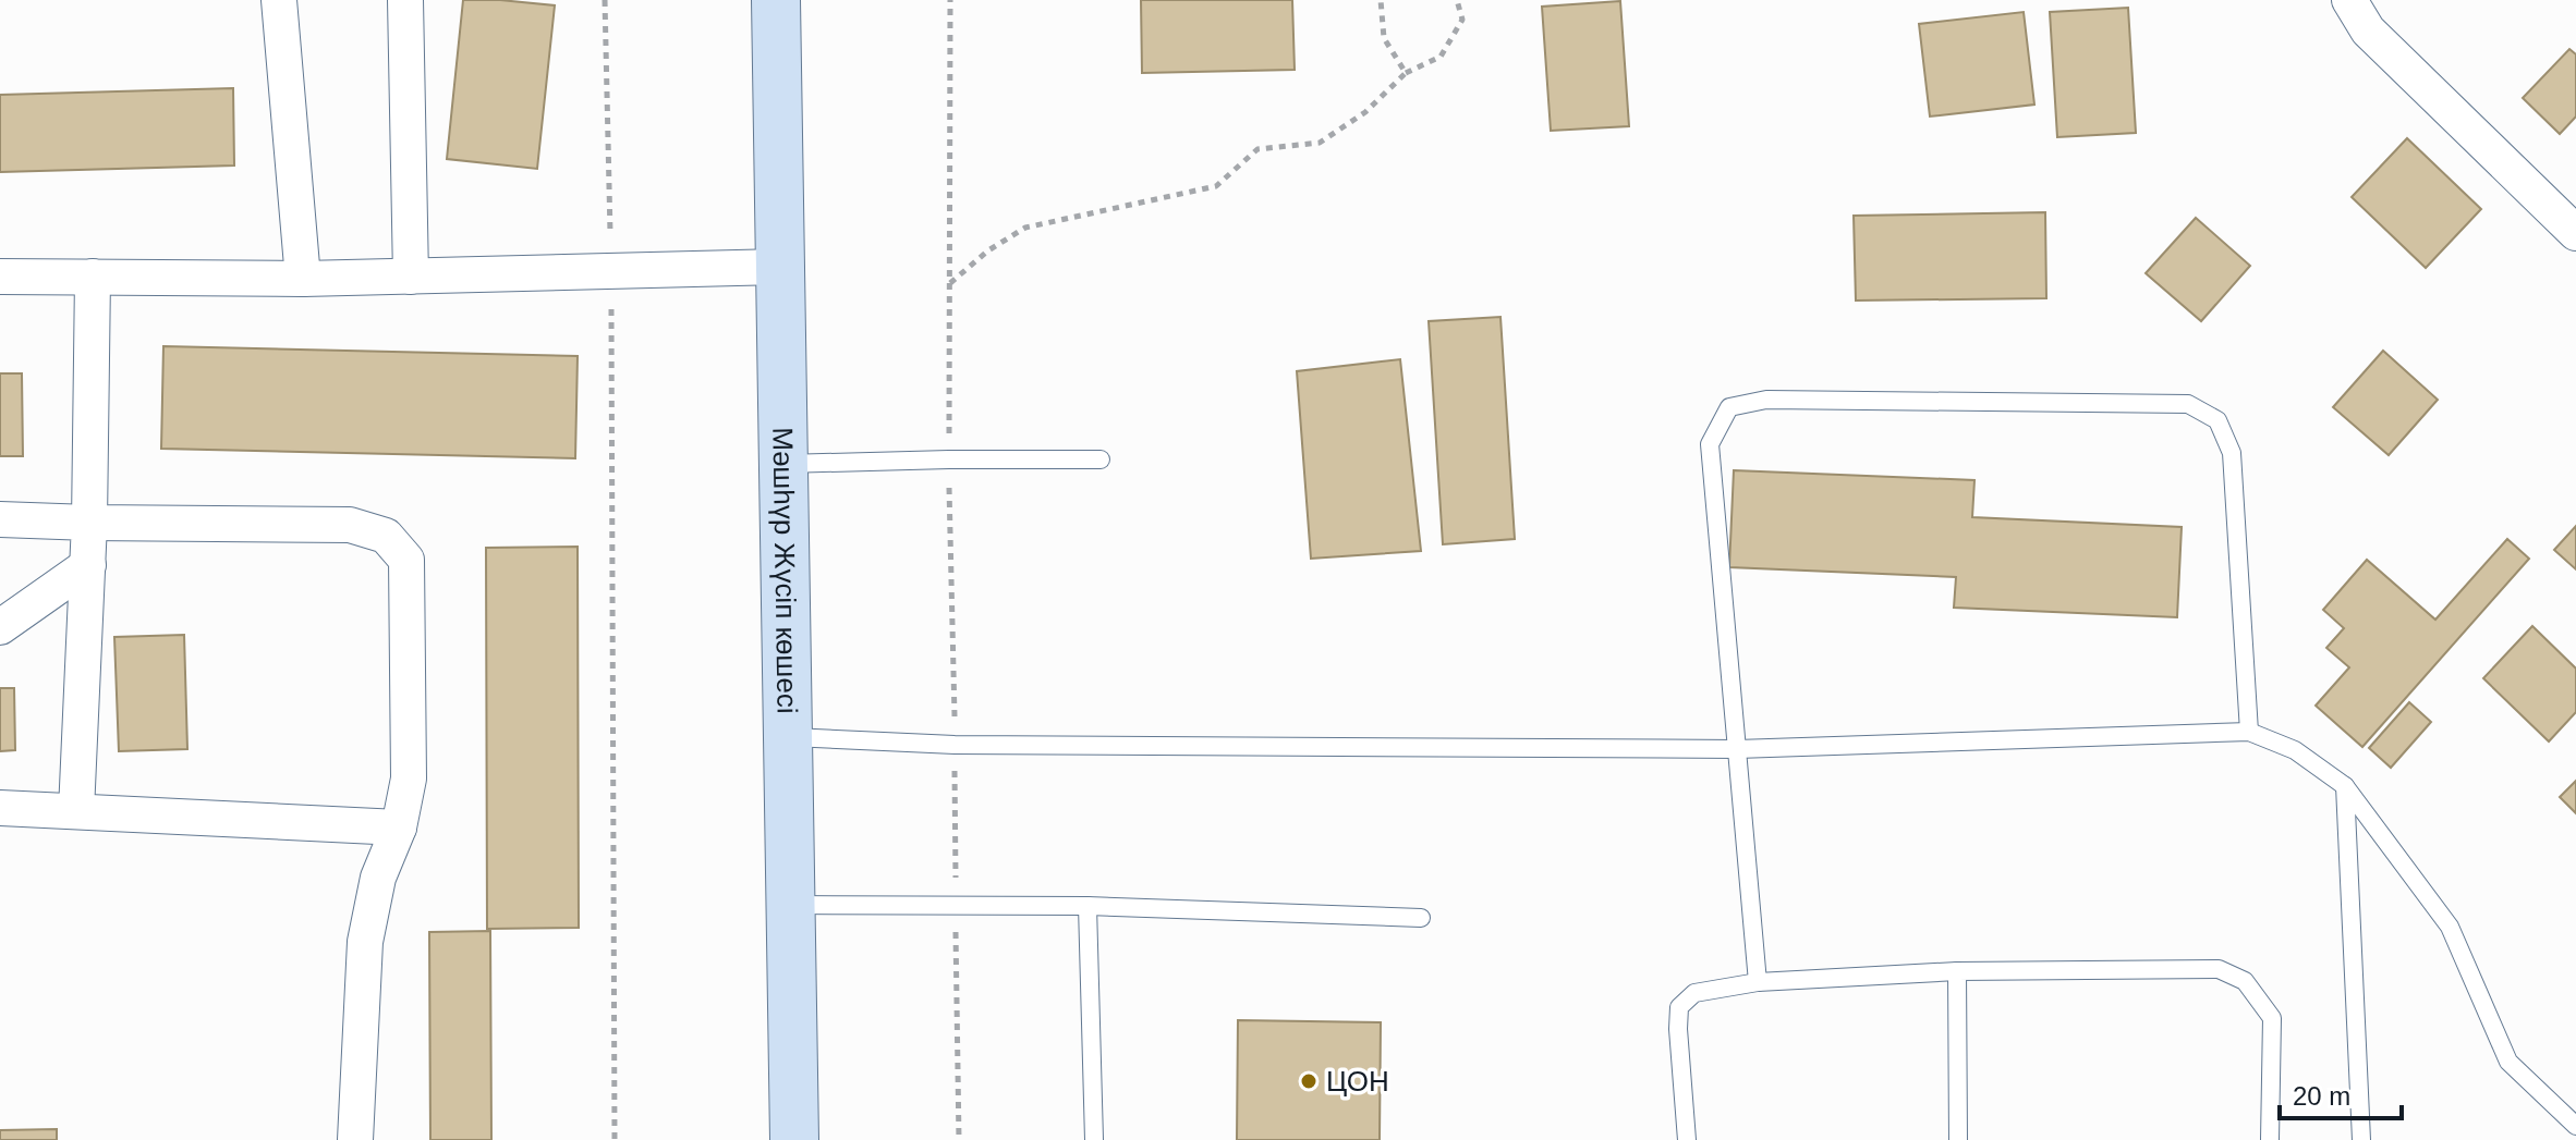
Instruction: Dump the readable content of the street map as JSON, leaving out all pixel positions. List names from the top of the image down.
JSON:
{
  "streets": {
    "main road": ["Мәшһүр Жүсіп көшесі"]
  },
  "places": ["ЦОН"],
  "scale_bar": "20 m"
}
